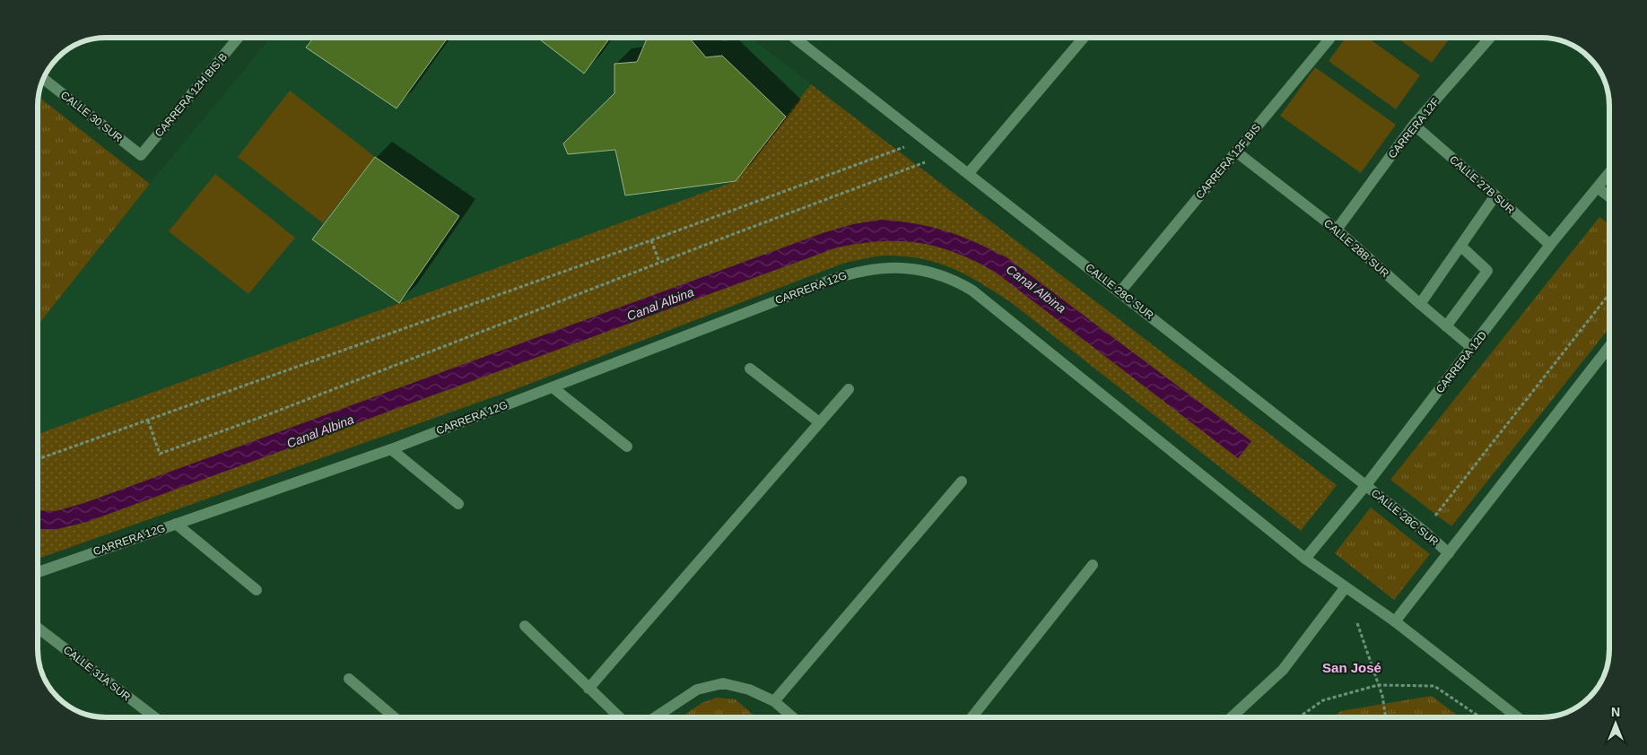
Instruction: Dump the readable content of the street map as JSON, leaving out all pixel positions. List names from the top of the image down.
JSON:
{
  "streets": {
    "street": [
      "CARRERA 12H BIS B",
      "CALLE 30 SUR",
      "CARRERA 12F",
      "CARRERA 12F BIS",
      "CALLE 27B SUR",
      "CALLE 28B SUR",
      "CARRERA 12G",
      "CALLE 28C SUR",
      "CARRERA 12D",
      "CALLE 31A SUR"
    ]
  },
  "crossings": [
    ["CARRERA 12H BIS B", "CALLE 30 SUR"],
    ["CARRERA 12F", "CALLE 27B SUR"],
    ["CARRERA 12F", "CALLE 28B SUR"],
    ["CARRERA 12F BIS", "CALLE 28B SUR"],
    ["CARRERA 12F BIS", "CALLE 28C SUR"],
    ["CALLE 27B SUR", "CARRERA 12D"],
    ["CALLE 28B SUR", "CARRERA 12D"],
    ["CARRERA 12G", "CARRERA 12D"],
    ["CALLE 28C SUR", "CARRERA 12D"]
  ],
  "districts": ["San José"],
  "water": ["Canal Albina"],
  "north": "top"
}
